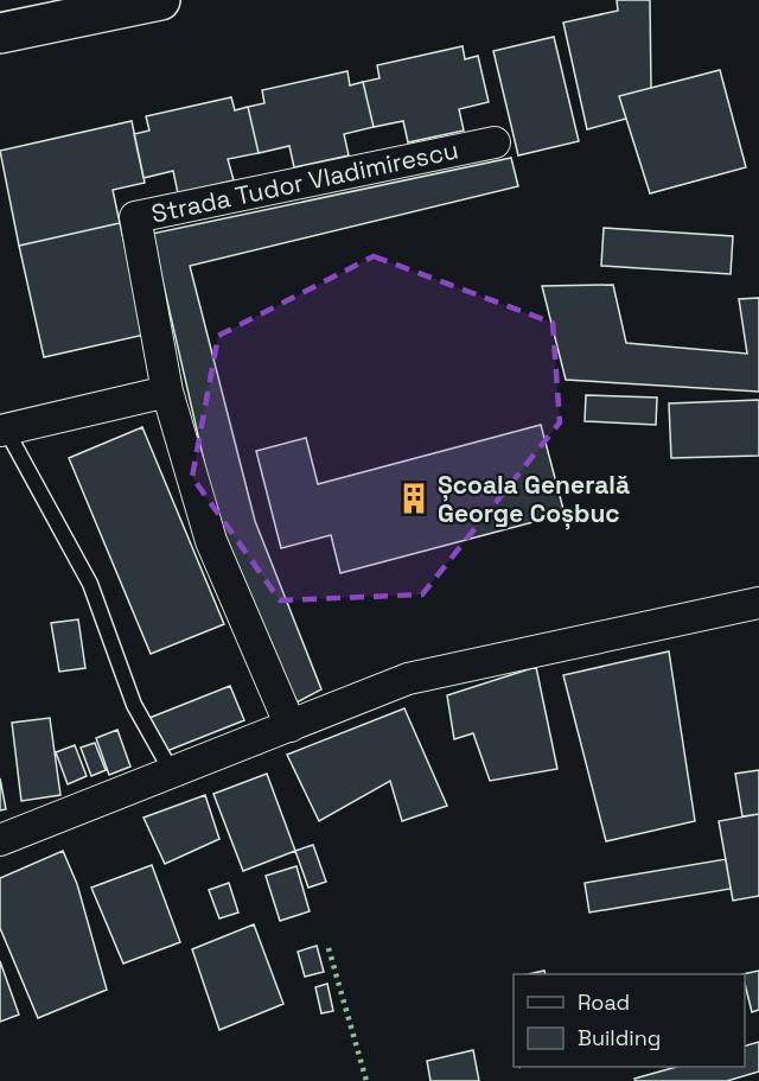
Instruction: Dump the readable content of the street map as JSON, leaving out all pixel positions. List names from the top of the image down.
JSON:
{
  "streets": {
    "street": ["Strada Tudor Vladimirescu"]
  },
  "places": {
    "building": ["Școala Generală George Coșbuc"]
  },
  "legend": ["Road", "Building"]
}
